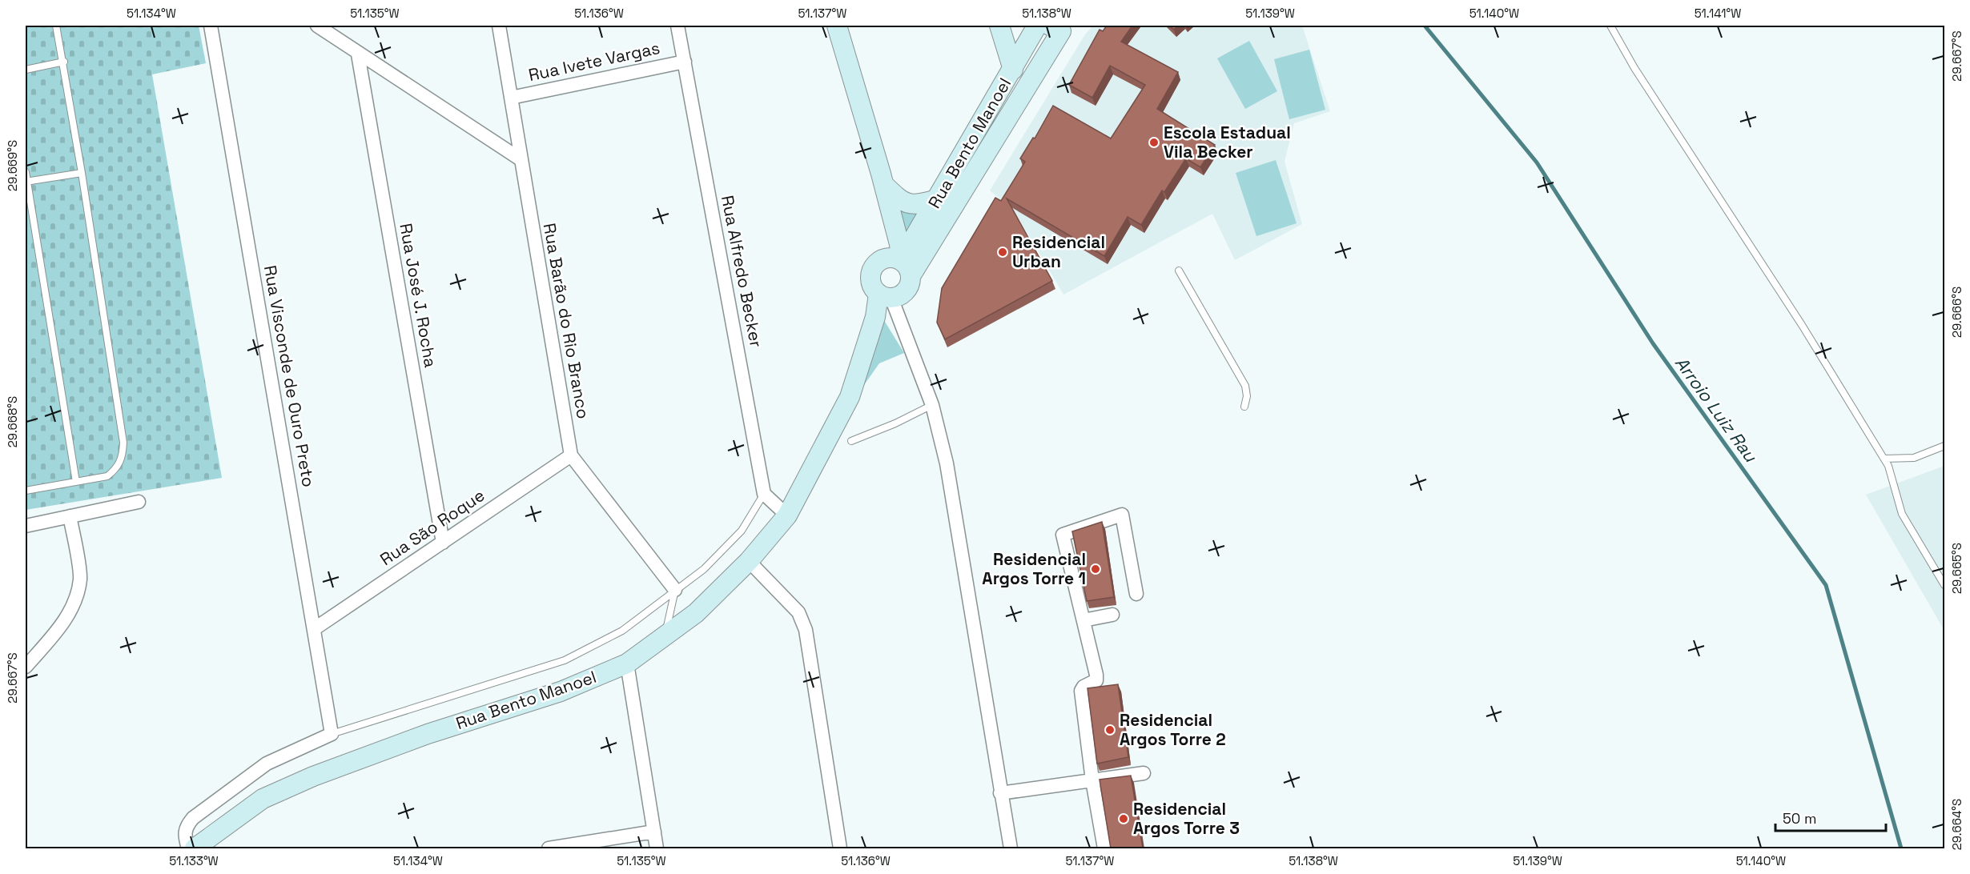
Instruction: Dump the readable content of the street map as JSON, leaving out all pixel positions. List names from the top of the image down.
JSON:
{
  "streets": {
    "main road": ["Rua Bento Manoel"],
    "street": [
      "Rua Ivete Vargas",
      "Rua Alfredo Becker",
      "Rua José J. Rocha",
      "Rua Barão do Rio Branco",
      "Rua Visconde de Ouro Preto",
      "Rua São Roque"
    ]
  },
  "crossings": [
    ["Rua Ivete Vargas", "Rua Alfredo Becker"],
    ["Rua Ivete Vargas", "Rua Barão do Rio Branco"],
    ["Rua José J. Rocha", "Rua São Roque"],
    ["Rua Barão do Rio Branco", "Rua São Roque"],
    ["Rua Visconde de Ouro Preto", "Rua São Roque"]
  ],
  "water": ["Arroio Luiz Rau"],
  "places": [
    "Escola Estadual Vila Becker",
    "Residencial Urban",
    "Residencial Argos Torre 1",
    "Residencial Argos Torre 2",
    "Residencial Argos Torre 3"
  ],
  "scale_bar": "50 m",
  "coordinates": [
    "51.134°W",
    "51.135°W",
    "51.136°W",
    "51.137°W",
    "51.138°W",
    "51.139°W",
    "51.140°W",
    "51.141°W",
    "29.667°S",
    "29.669°S",
    "29.666°S",
    "29.668°S",
    "29.665°S",
    "29.664°S",
    "51.133°W"
  ]
}
